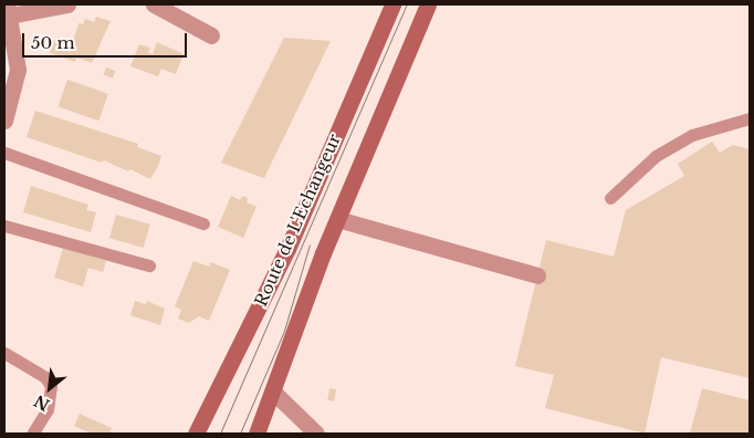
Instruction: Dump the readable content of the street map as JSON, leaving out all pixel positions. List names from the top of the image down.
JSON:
{
  "streets": {
    "main road": ["Route de L'Echangeur"]
  },
  "scale_bar": "50 m",
  "north": "bottom left"
}
